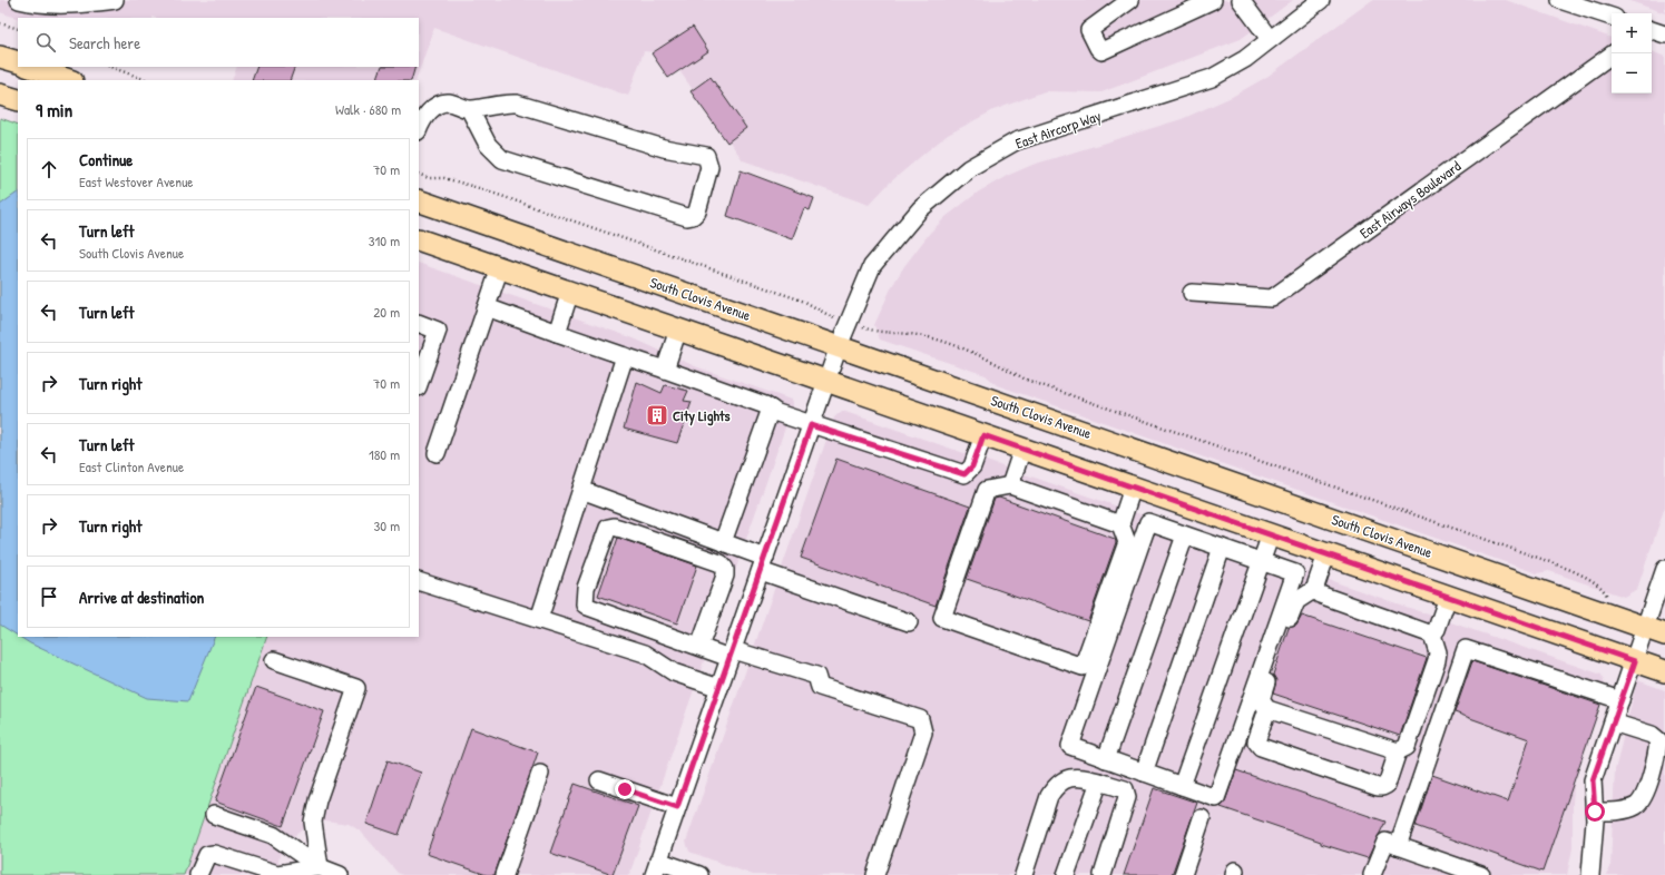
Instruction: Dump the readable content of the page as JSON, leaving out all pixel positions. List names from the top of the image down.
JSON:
{
  "streets": {
    "main road": ["South Clovis Avenue"],
    "street": ["East Aircorp Way", "East Airways Boulevard"]
  },
  "crossings": [
    ["East Aircorp Way", "South Clovis Avenue"]
  ],
  "places": {
    "building": ["City Lights"]
  },
  "page": {
    "map_buttons": ["+", "−"],
    "search": "Search here",
    "heading": ["9 min", "Walk · 680 m"],
    "list": [
      ["Continue", "East Westover Avenue", "70 m"],
      ["Turn left", "South Clovis Avenue", "310 m"],
      ["Turn left", "20 m"],
      ["Turn right", "70 m"],
      ["Turn left", "East Clinton Avenue", "180 m"],
      ["Turn right", "30 m"],
      "Arrive at destination"
    ]
  }
}
